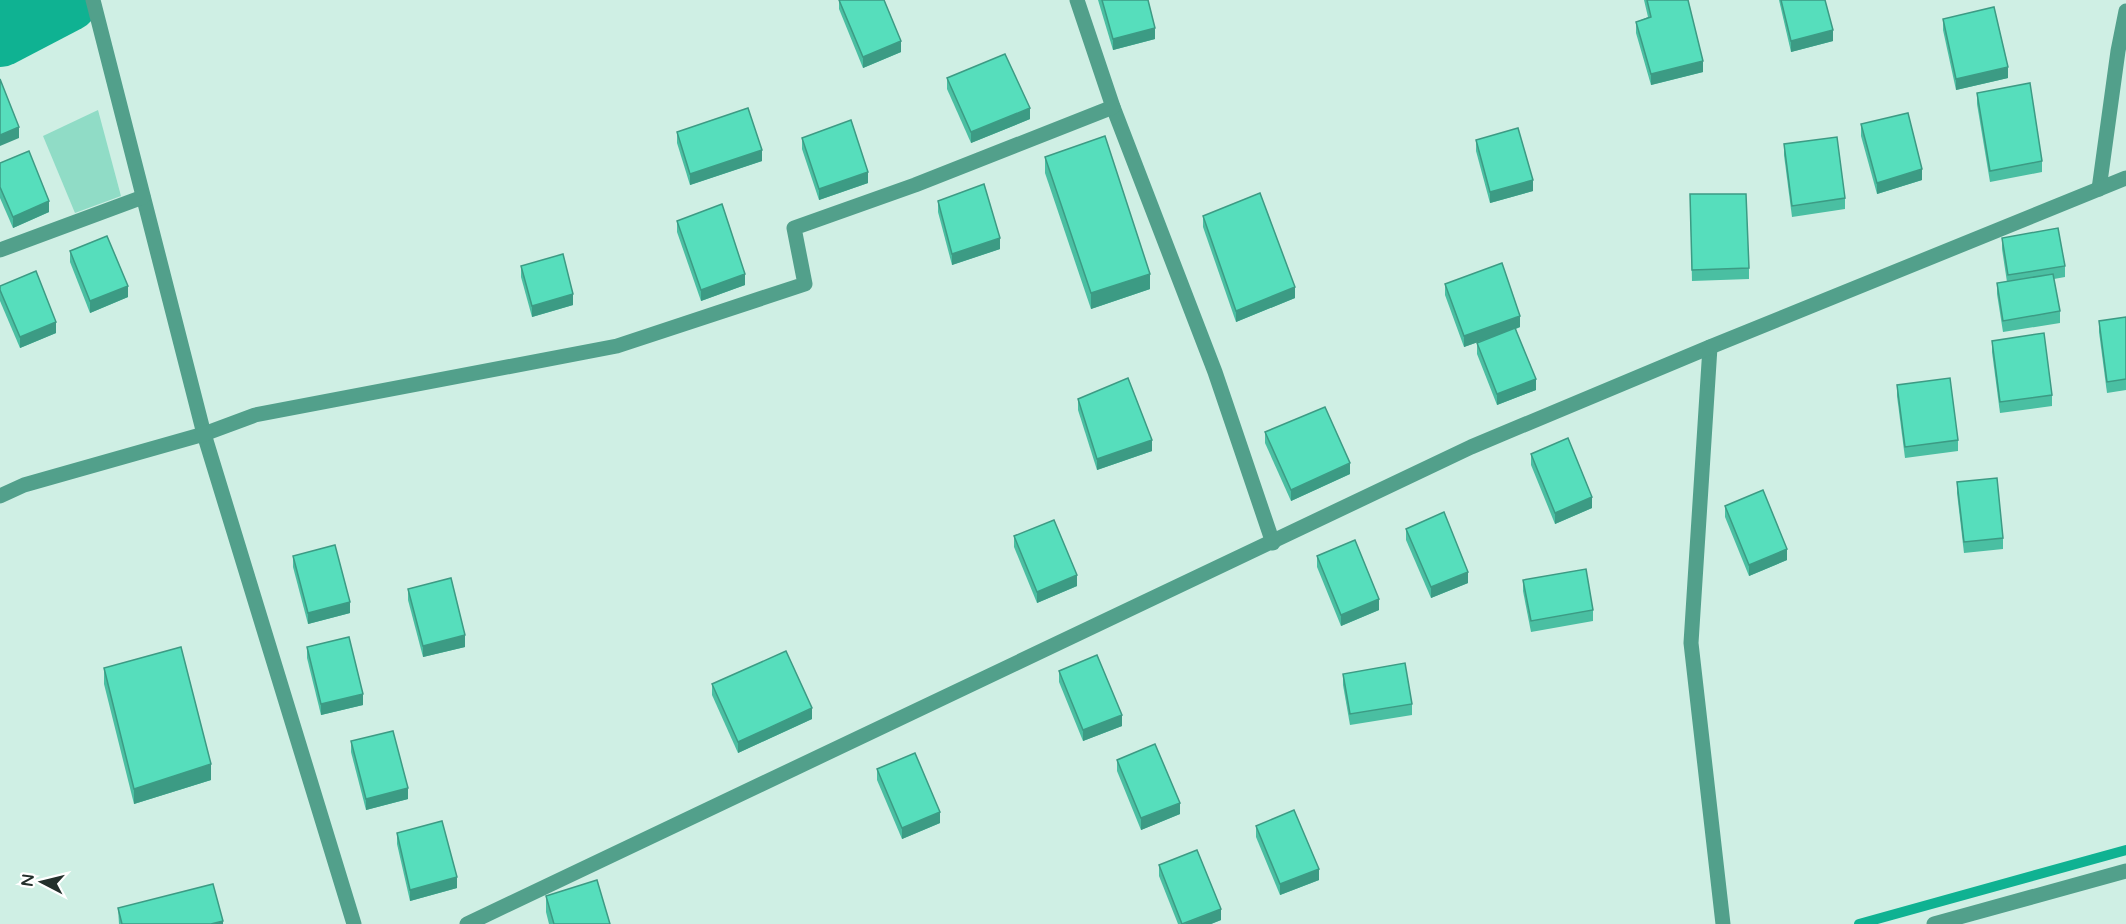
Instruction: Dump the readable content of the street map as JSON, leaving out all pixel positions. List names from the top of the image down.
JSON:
{
  "north": "left"
}
